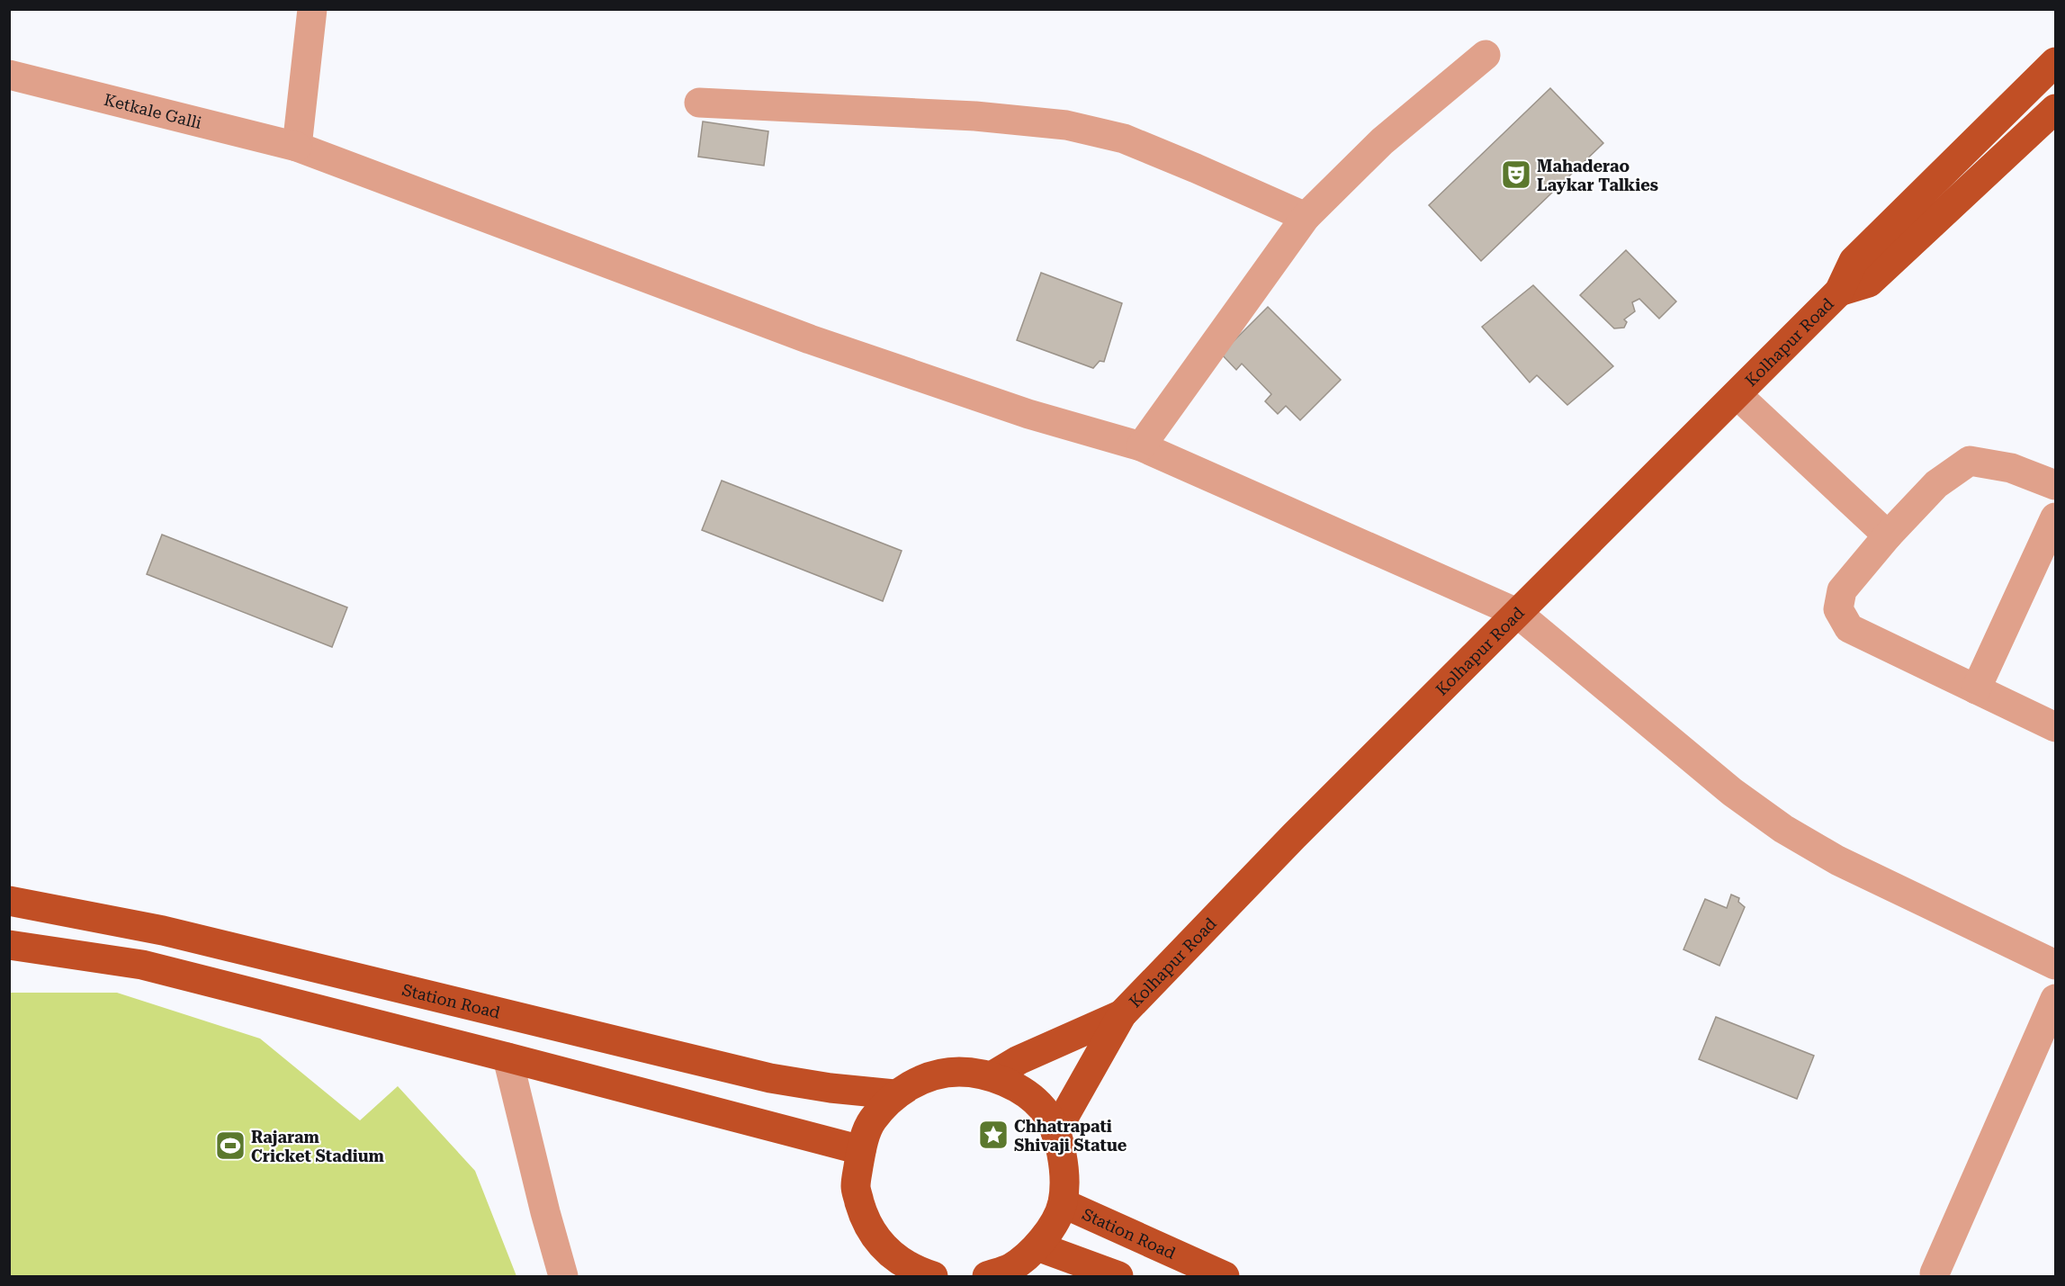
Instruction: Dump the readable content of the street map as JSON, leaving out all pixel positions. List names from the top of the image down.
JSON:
{
  "streets": {
    "main road": ["Kolhapur Road", "Station Road"],
    "street": ["Ketkale Galli"]
  },
  "crossings": [
    ["Ketkale Galli", "Kolhapur Road"]
  ],
  "places": {
    "theatre": ["Mahaderao Laykar Talkies"],
    "place": ["Chhatrapati Shivaji Statue"],
    "sports": ["Rajaram Cricket Stadium"]
  }
}
